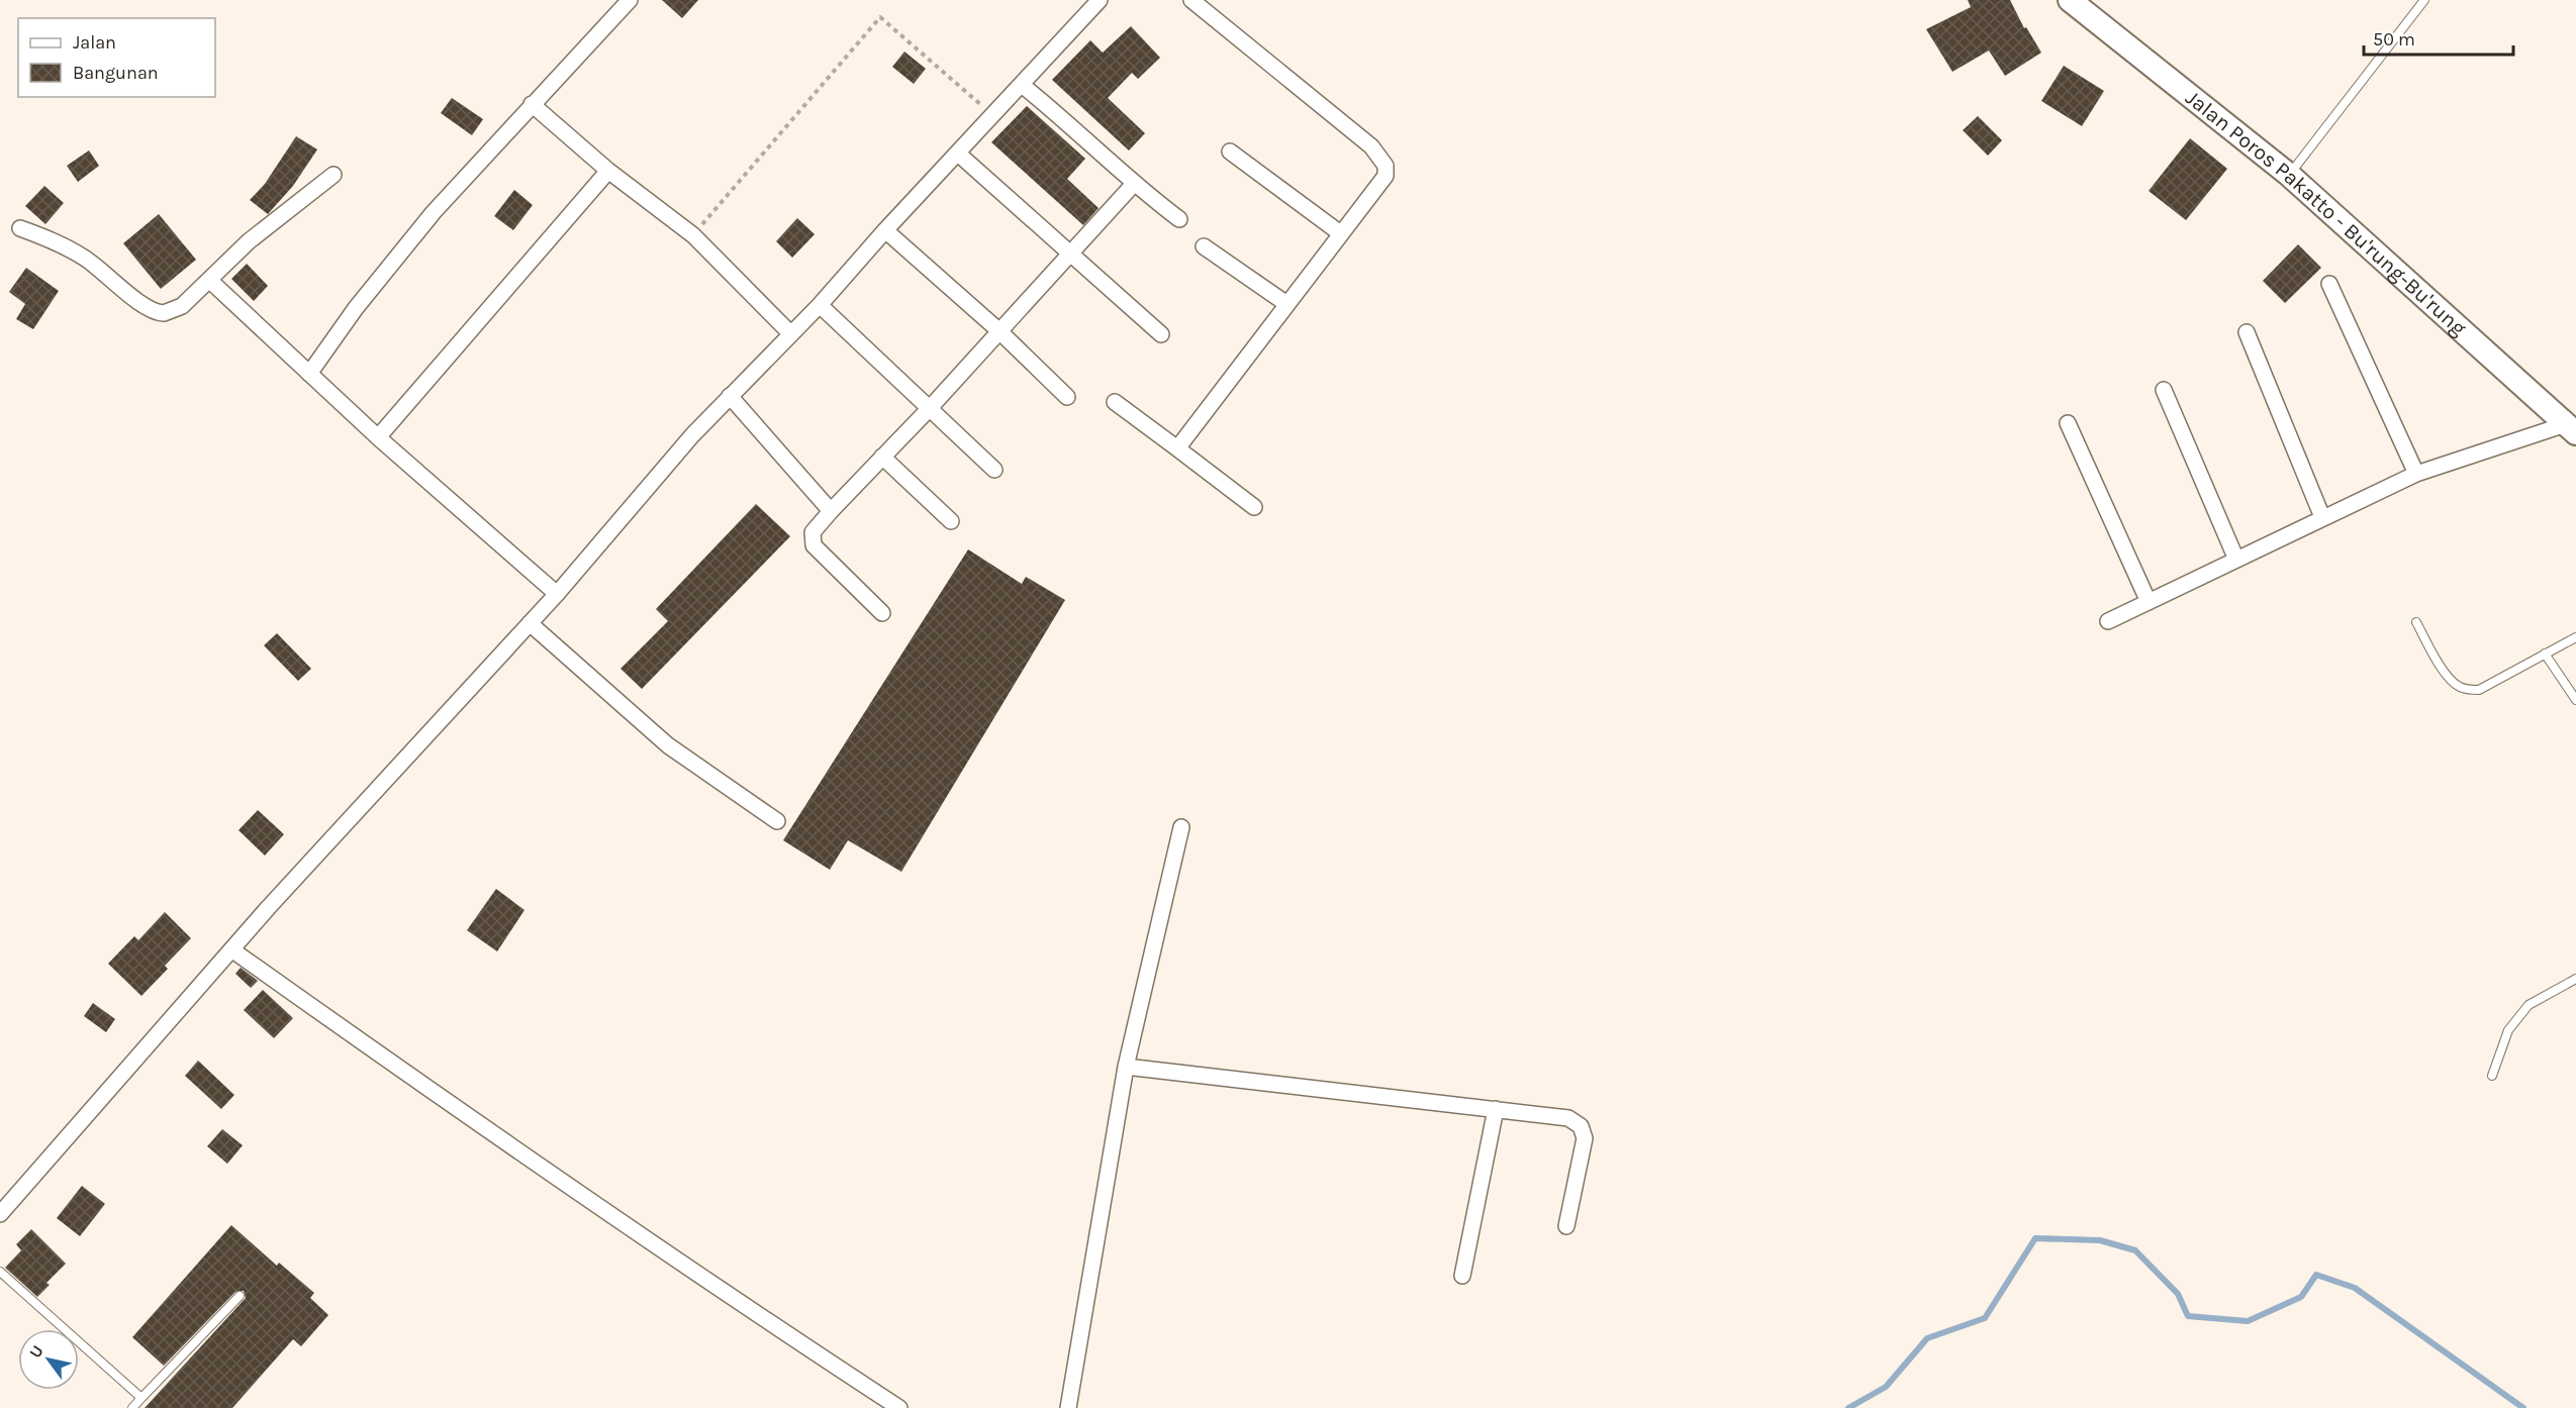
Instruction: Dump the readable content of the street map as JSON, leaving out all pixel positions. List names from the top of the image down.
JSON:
{
  "streets": {
    "main road": ["Jalan Poros Pakatto - Bu'rung-Bu'rung"]
  },
  "legend": ["Jalan", "Bangunan"],
  "scale_bar": "50 m",
  "north": "top left"
}
